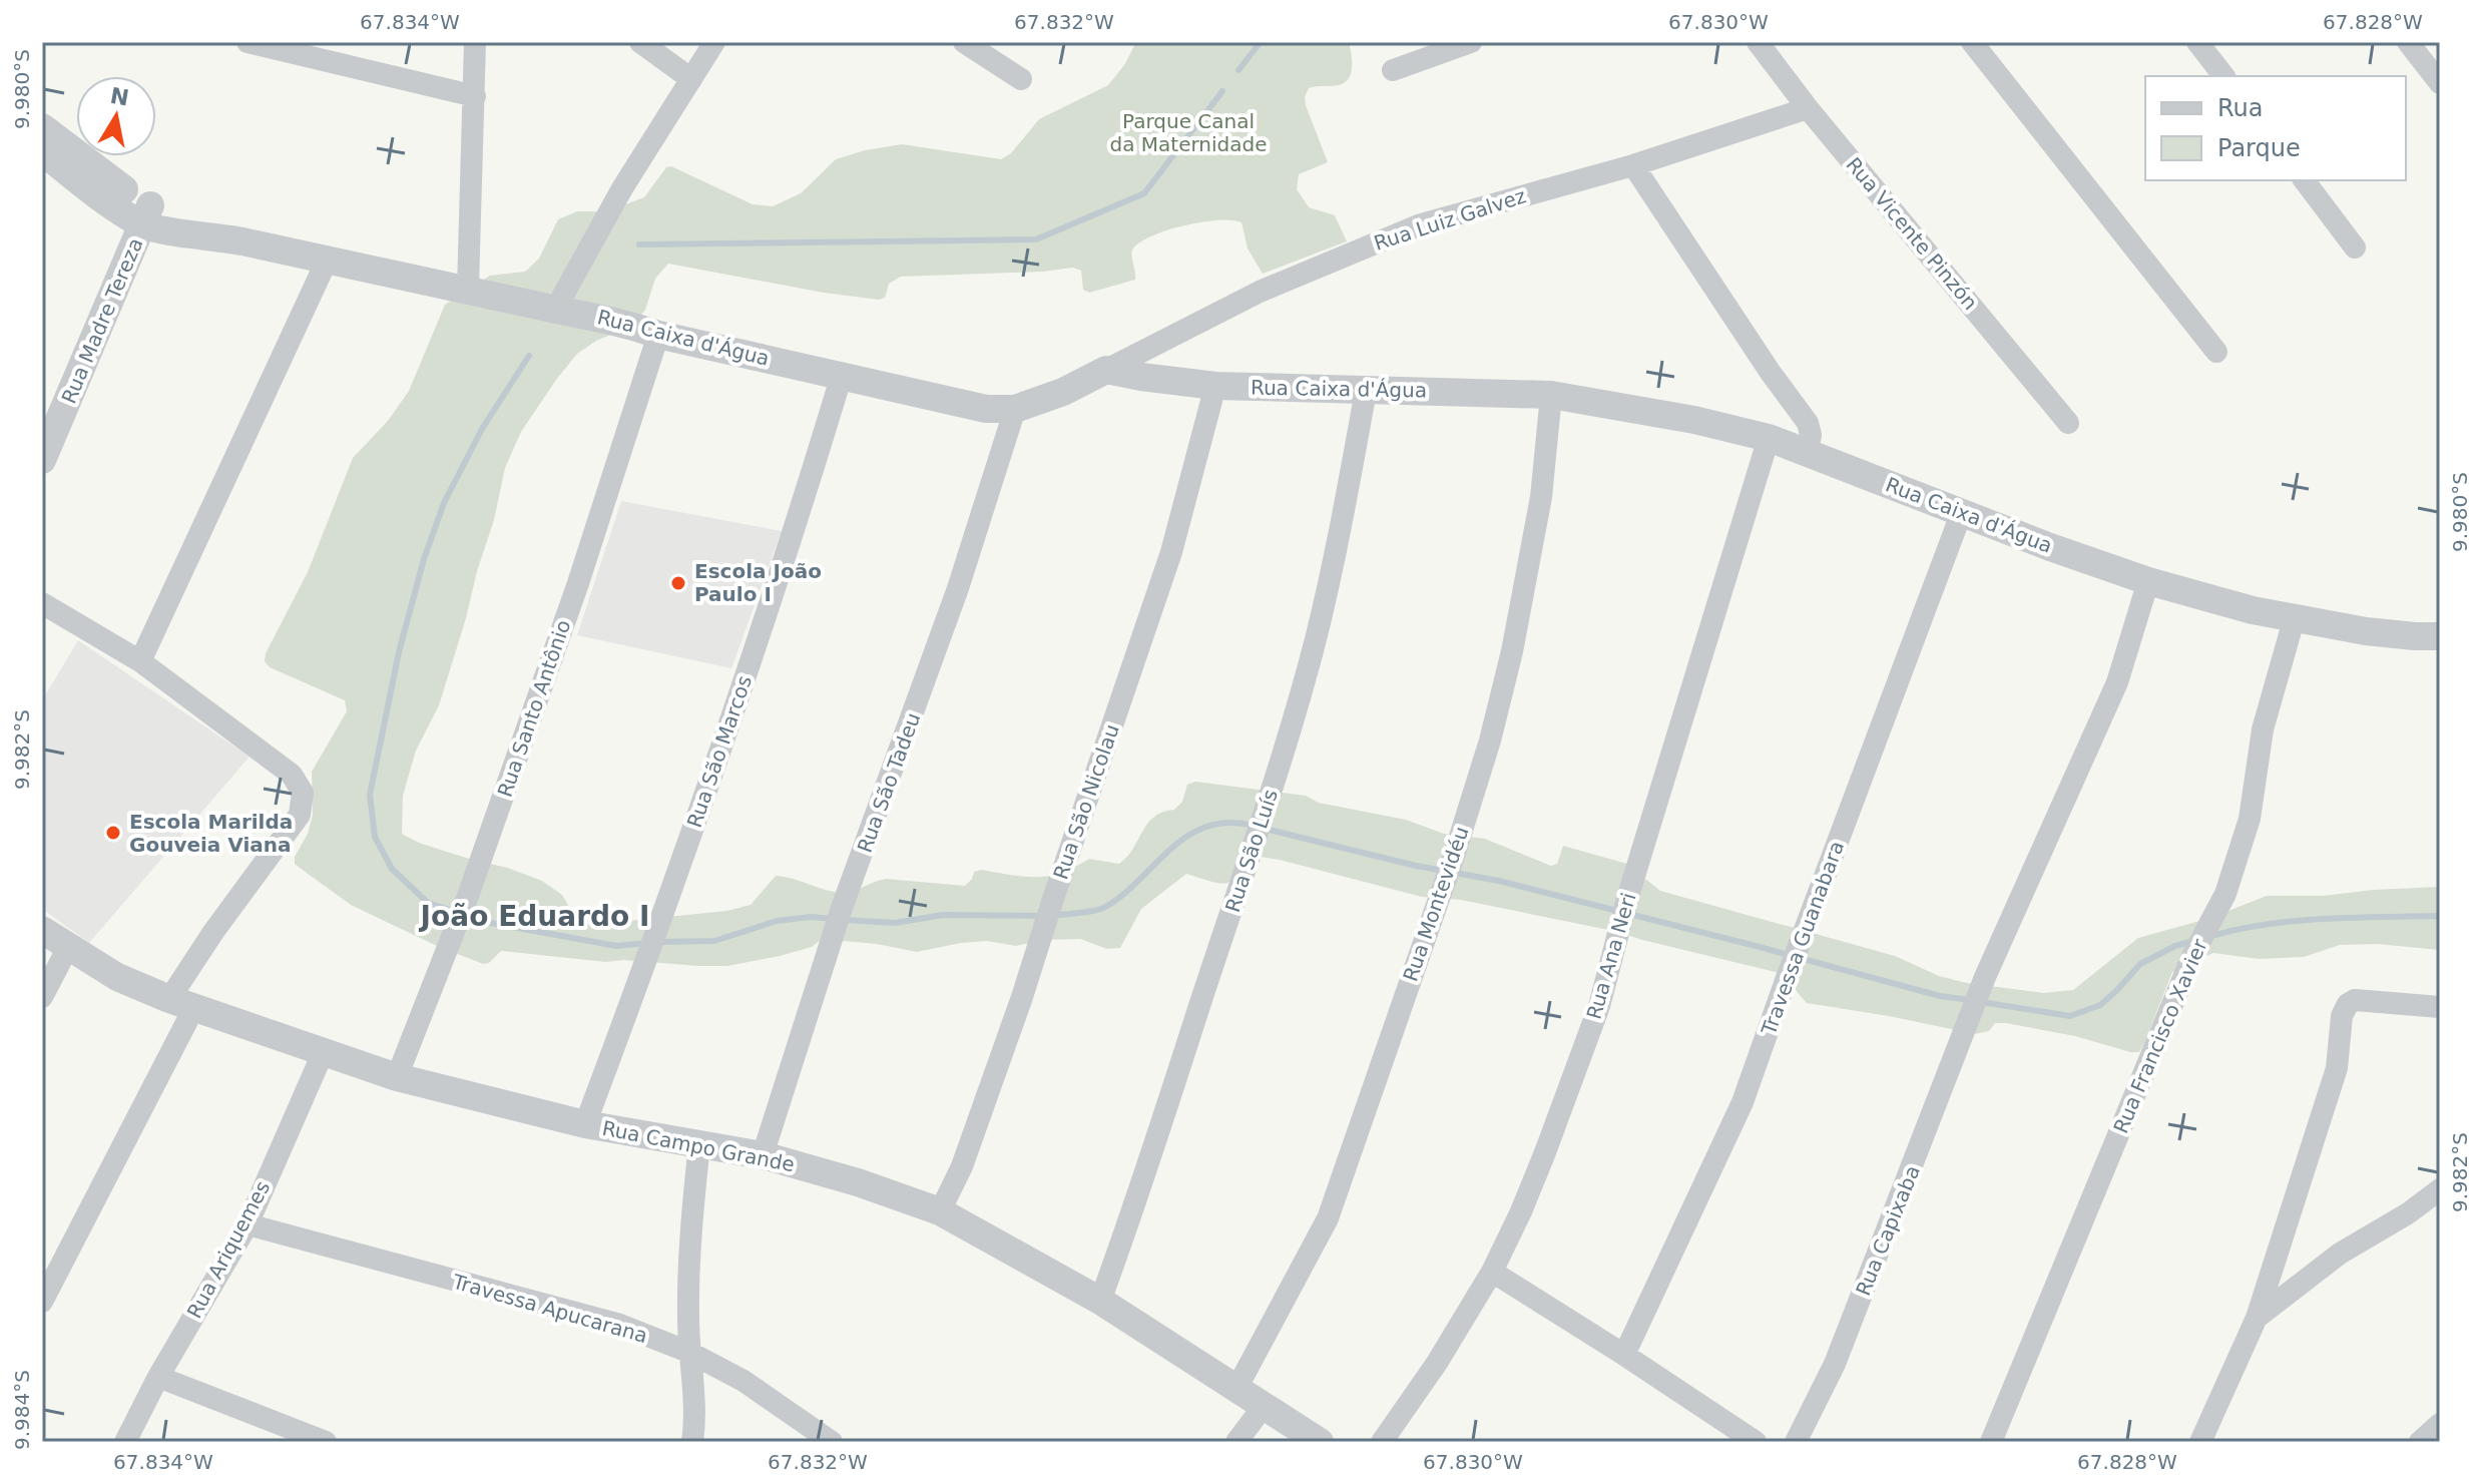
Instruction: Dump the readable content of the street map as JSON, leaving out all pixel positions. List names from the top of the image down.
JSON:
{
  "streets": {
    "street": [
      "Rua Luiz Galvez",
      "Rua Vicente Pinzón",
      "Rua Madre Tereza",
      "Rua Caixa d'Água",
      "Rua Santo Antônio",
      "Rua São Marcos",
      "Rua São Tadeu",
      "Rua São Nicolau",
      "Rua São Luís",
      "Rua Montevidéu",
      "Travessa Guanabara",
      "Rua Ana Neri",
      "Rua Francisco Xavier",
      "Rua Campo Grande",
      "Rua Capixaba",
      "Rua Ariquemes",
      "Travessa Apucarana"
    ]
  },
  "crossings": [
    ["Rua Luiz Galvez", "Rua Vicente Pinzón"],
    ["Rua Luiz Galvez", "Rua Caixa d'Água"],
    ["Rua Madre Tereza", "Rua Caixa d'Água"],
    ["Rua Caixa d'Água", "Rua Santo Antônio"],
    ["Rua Caixa d'Água", "Rua São Marcos"],
    ["Rua Caixa d'Água", "Rua São Tadeu"],
    ["Rua Caixa d'Água", "Rua São Nicolau"],
    ["Rua Caixa d'Água", "Rua São Luís"],
    ["Rua Caixa d'Água", "Rua Montevidéu"],
    ["Rua Caixa d'Água", "Travessa Guanabara"],
    ["Rua Caixa d'Água", "Rua Ana Neri"],
    ["Rua Caixa d'Água", "Rua Francisco Xavier"],
    ["Rua Caixa d'Água", "Rua Capixaba"],
    ["Rua Santo Antônio", "Rua Campo Grande"],
    ["Rua São Marcos", "Rua Campo Grande"],
    ["Rua São Tadeu", "Rua Campo Grande"],
    ["Rua São Nicolau", "Rua Campo Grande"],
    ["Rua São Luís", "Rua Campo Grande"],
    ["Rua Montevidéu", "Rua Campo Grande"],
    ["Rua Campo Grande", "Rua Ariquemes"],
    ["Rua Ariquemes", "Travessa Apucarana"]
  ],
  "districts": ["João Eduardo I"],
  "parks": ["Parque Canal da Maternidade"],
  "places": ["Escola João Paulo I", "Escola Marilda Gouveia Viana"],
  "legend": ["Rua", "Parque"],
  "north": "top",
  "coordinates": [
    "67.834°W",
    "67.832°W",
    "67.830°W",
    "67.828°W",
    "9.980°S",
    "9.982°S",
    "9.984°S"
  ]
}
